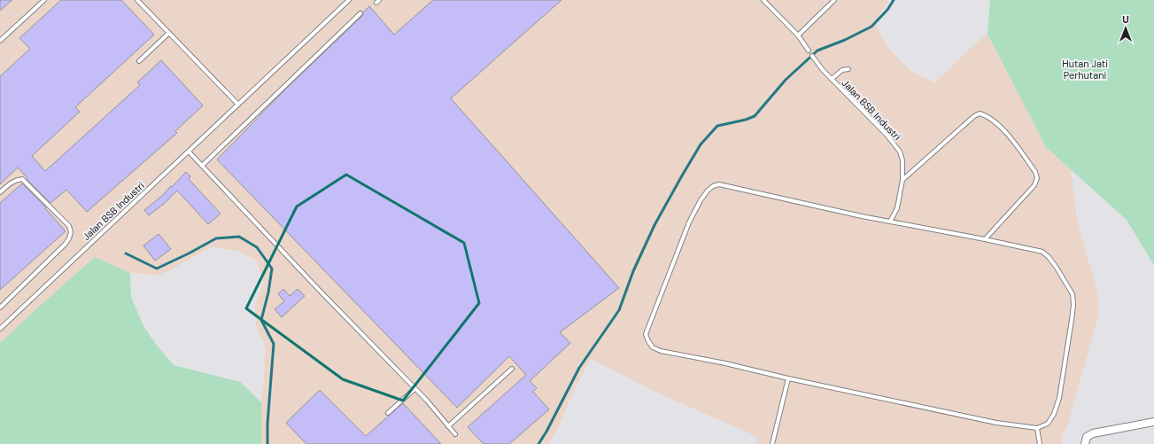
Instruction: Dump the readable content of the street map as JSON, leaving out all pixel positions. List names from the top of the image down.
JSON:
{
  "streets": {
    "lane": ["Jalan BSB Industri"]
  },
  "parks": ["Hutan Jati Perhutani"],
  "north": "top"
}
